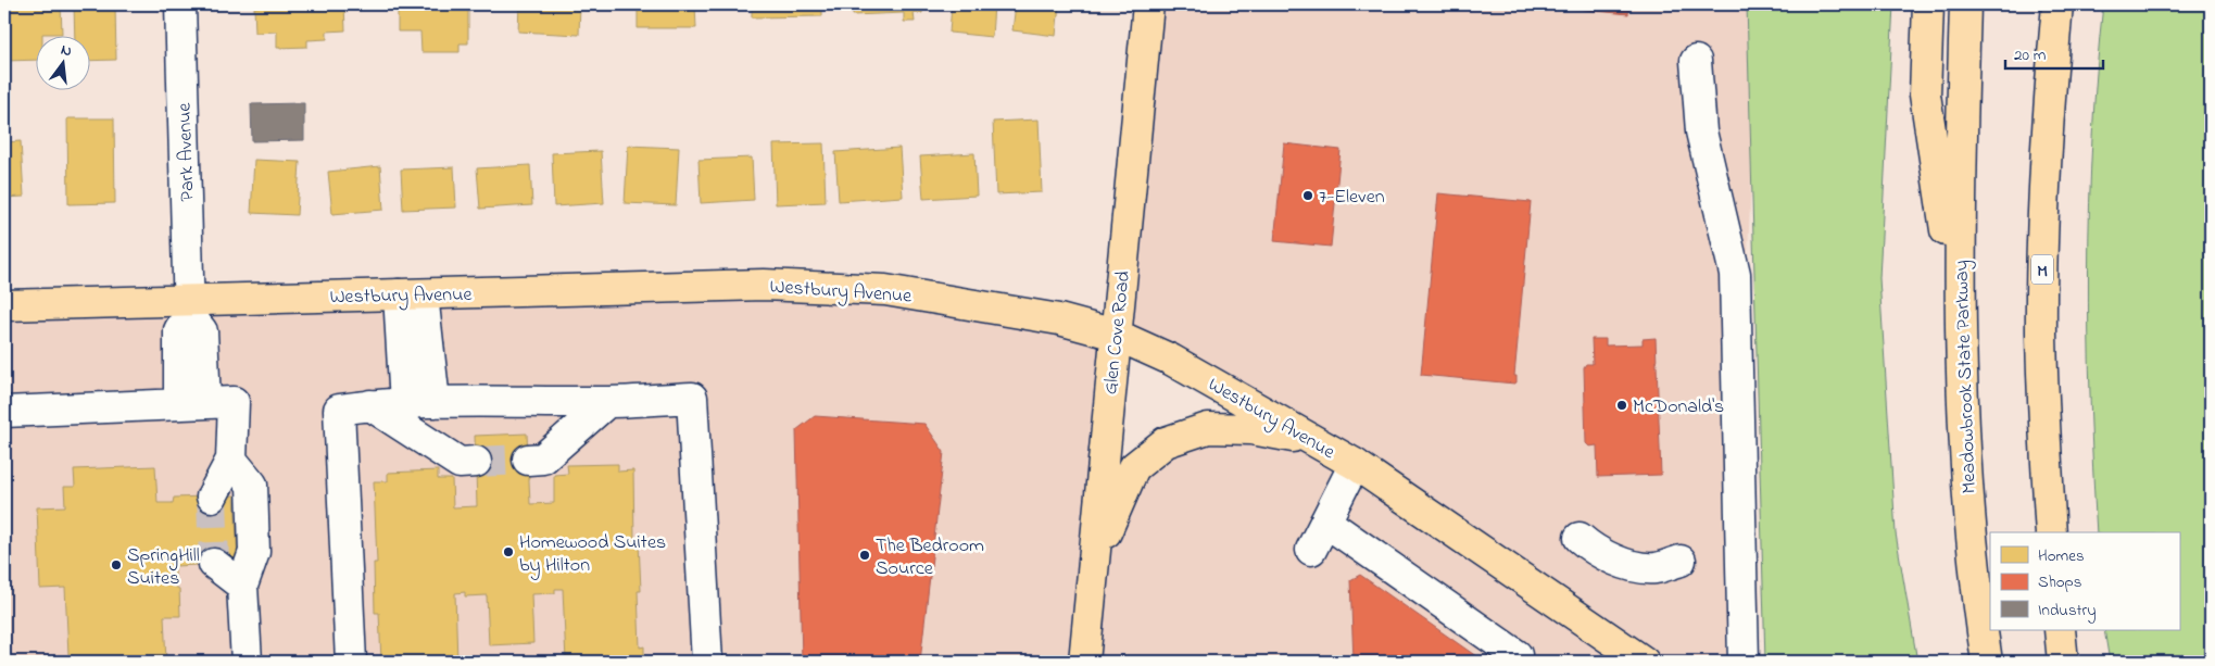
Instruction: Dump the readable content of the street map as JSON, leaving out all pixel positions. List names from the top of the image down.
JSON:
{
  "streets": {
    "main road": [
      "M",
      "Westbury Avenue",
      "Glen Cove Road",
      "Meadowbrook State Parkway"
    ],
    "street": ["Park Avenue"]
  },
  "crossings": [
    ["Park Avenue", "Westbury Avenue"],
    ["Westbury Avenue", "Glen Cove Road"]
  ],
  "places": [
    "7-Eleven",
    "McDonald's",
    "Homewood Suites by Hilton",
    "The Bedroom Source",
    "SpringHill Suites"
  ],
  "legend": ["Homes", "Shops", "Industry"],
  "scale_bar": "20 m",
  "north": "top"
}
